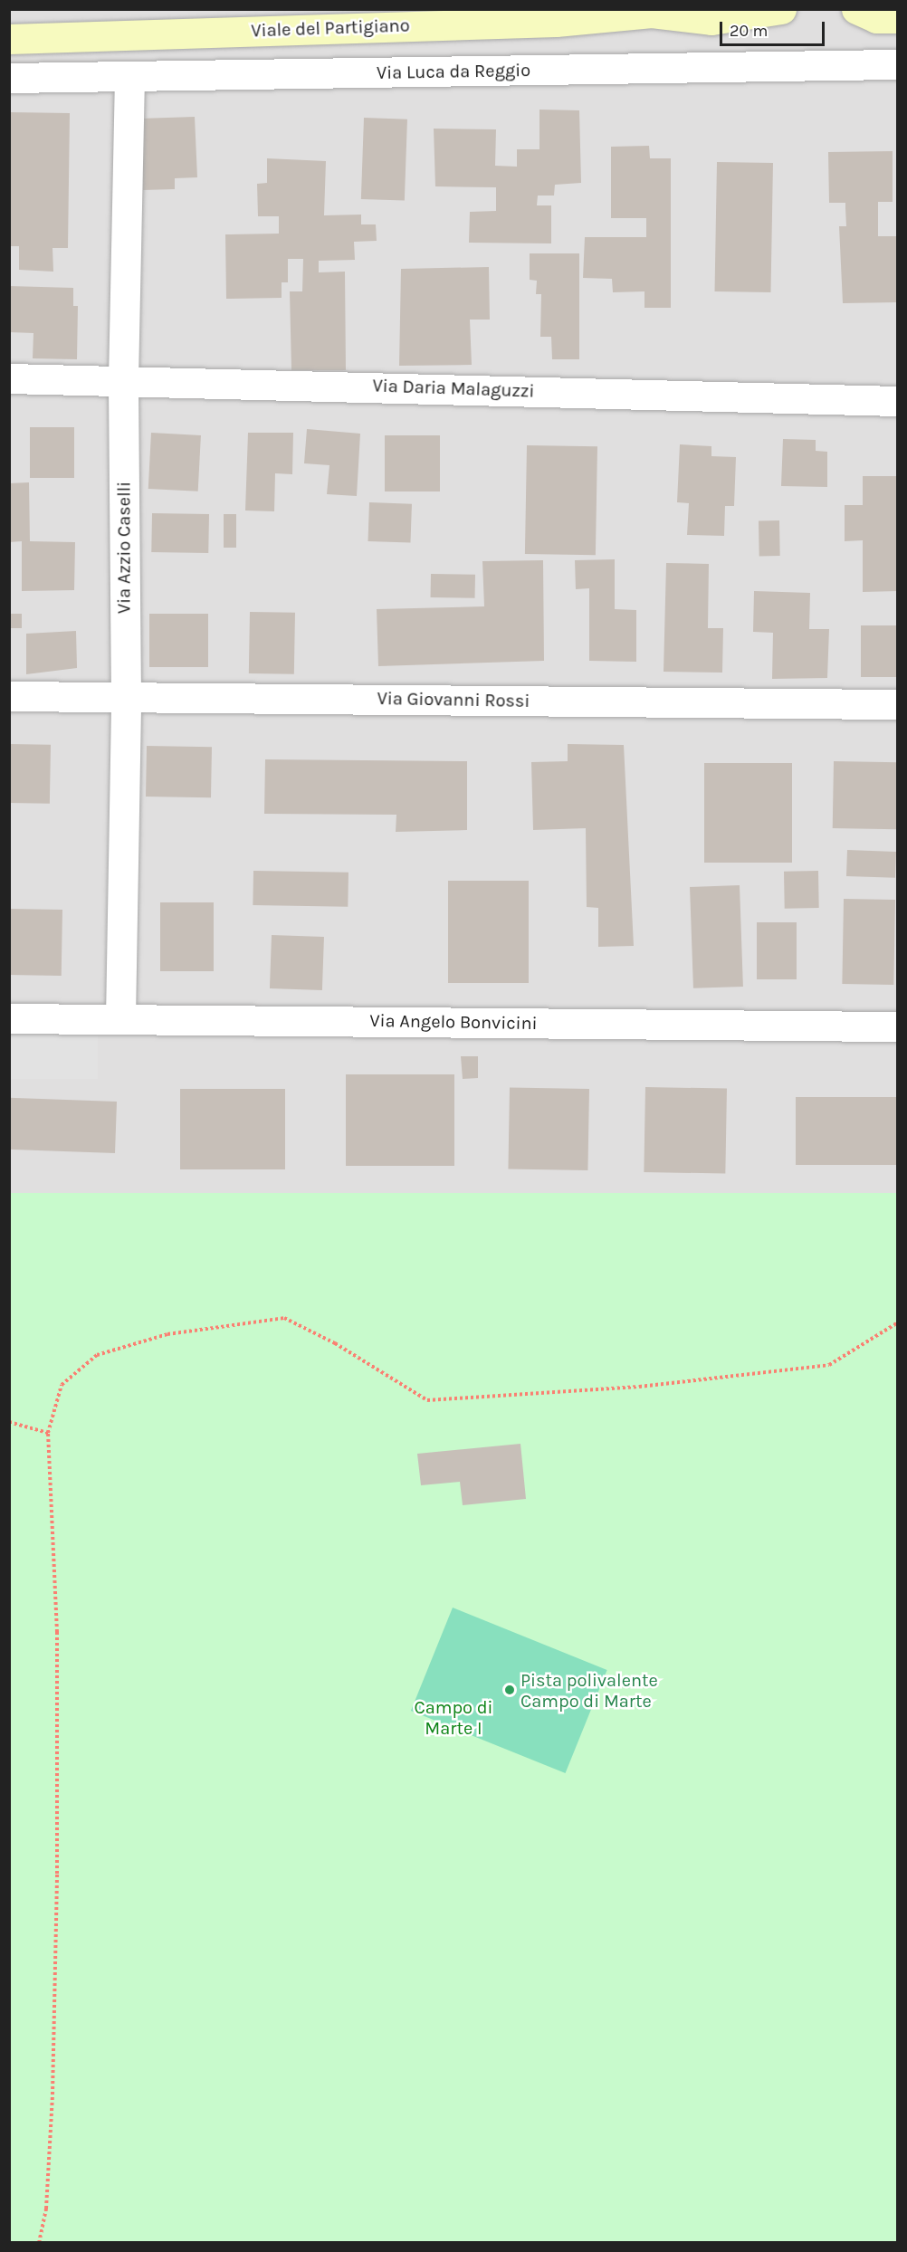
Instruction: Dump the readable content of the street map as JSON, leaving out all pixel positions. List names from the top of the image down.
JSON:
{
  "streets": {
    "main road": ["Viale del Partigiano"],
    "street": [
      "Via Luca da Reggio",
      "Via Daria Malaguzzi",
      "Via Azzio Caselli",
      "Via Giovanni Rossi",
      "Via Angelo Bonvicini"
    ]
  },
  "crossings": [
    ["Via Luca da Reggio", "Via Azzio Caselli"],
    ["Via Daria Malaguzzi", "Via Azzio Caselli"],
    ["Via Azzio Caselli", "Via Giovanni Rossi"],
    ["Via Azzio Caselli", "Via Angelo Bonvicini"]
  ],
  "parks": ["Campo di Marte I"],
  "places": ["Pista polivalente Campo di Marte"],
  "scale_bar": "20 m"
}
